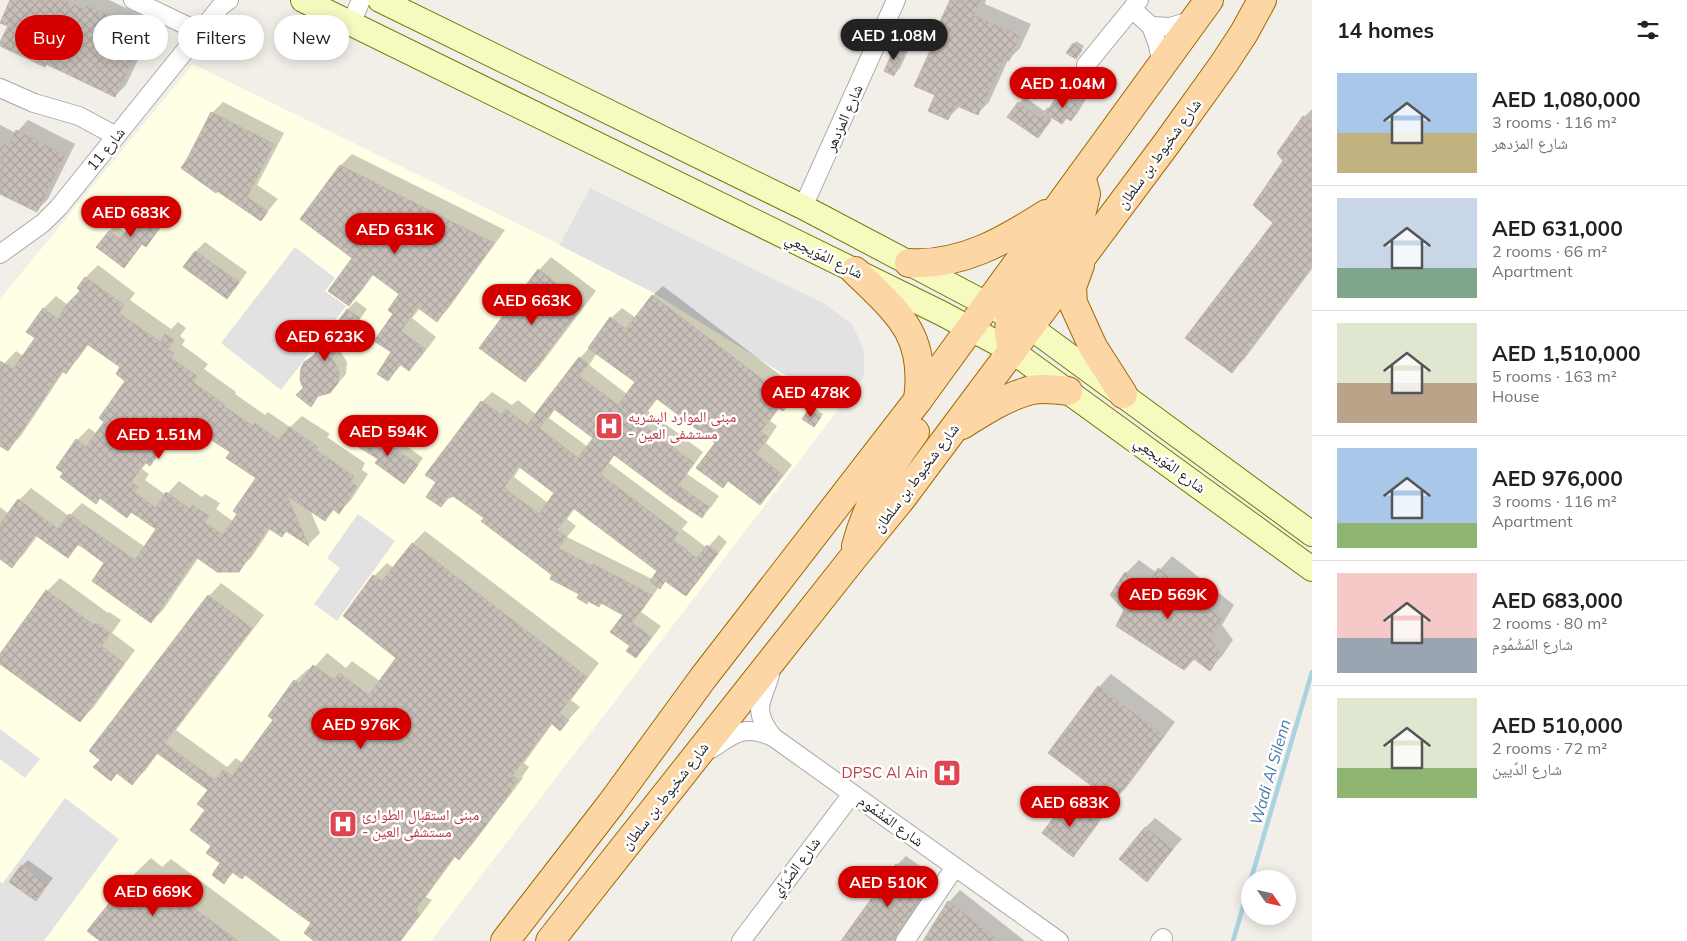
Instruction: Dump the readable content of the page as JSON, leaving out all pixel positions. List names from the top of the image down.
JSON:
{
  "streets": {
    "main road": ["شارع شخبوط بن سلطان"],
    "street": [
      "شارع المزدهر",
      "شارع 11",
      "شارع المُوَيجعِي",
      "شارع المَشْمُوم",
      "شارع الصِّرَاي"
    ]
  },
  "crossings": [
    ["شارع المزدهر", "شارع المُوَيجعِي"],
    ["شارع شخبوط بن سلطان", "شارع المُوَيجعِي"],
    ["شارع شخبوط بن سلطان", "شارع المَشْمُوم"],
    ["شارع المَشْمُوم", "شارع الصِّرَاي"]
  ],
  "water": ["Wadi Al Silenn"],
  "places": {
    "hospital": ["مبنى الموارد البشريه - مستشفى العين", "DPSC Al Ain", "مبنى استقبال الطوارئ - مستشفى العين"]
  },
  "north": "bottom right",
  "page": {
    "heading": "14 homes",
    "chip": [
      "Buy",
      "Rent",
      "Filters",
      "New"
    ],
    "price": [
      "AED 1.08M",
      "AED 1.04M",
      "AED 683K",
      "AED 631K",
      "AED 663K",
      "AED 623K",
      "AED 478K",
      "AED 594K",
      "AED 1.51M",
      "AED 569K",
      "AED 976K",
      "AED 683K",
      "AED 510K",
      "AED 669K"
    ],
    "list": [
      {
        "name": "AED 1,080,000",
        "note": "3 rooms · 116 m² · شارع المزدهر"
      },
      {
        "name": "AED 631,000",
        "note": "2 rooms · 66 m² · Apartment"
      },
      {
        "name": "AED 1,510,000",
        "note": "5 rooms · 163 m² · House"
      },
      {
        "name": "AED 976,000",
        "note": "3 rooms · 116 m² · Apartment"
      },
      {
        "name": "AED 683,000",
        "note": "2 rooms · 80 m² · شارع المَشْمُوم"
      },
      {
        "name": "AED 510,000",
        "note": "2 rooms · 72 m² · شارع الدِّيين"
      }
    ]
  }
}
